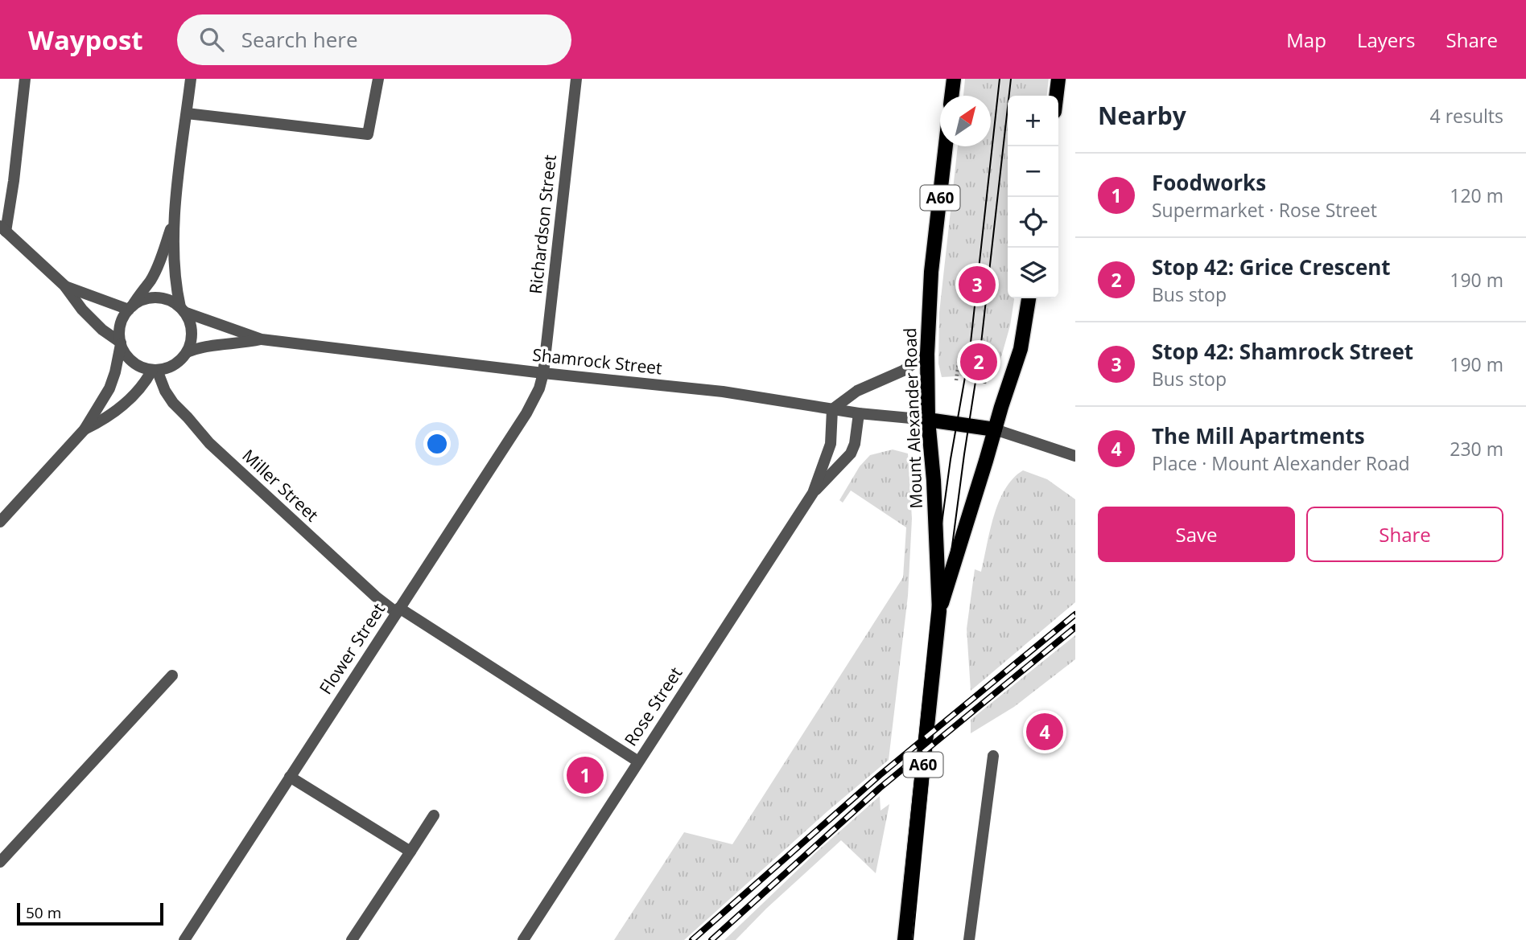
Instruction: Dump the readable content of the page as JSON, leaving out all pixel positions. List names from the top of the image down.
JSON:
{
  "streets": {
    "main road": ["A60", "Mount Alexander Road"],
    "street": [
      "Richardson Street",
      "Shamrock Street",
      "Miller Street",
      "Flower Street",
      "Rose Street"
    ]
  },
  "crossings": [
    ["Richardson Street", "Shamrock Street"],
    ["Richardson Street", "Flower Street"],
    ["Shamrock Street", "Mount Alexander Road"],
    ["Shamrock Street", "Miller Street"],
    ["Shamrock Street", "Flower Street"],
    ["Shamrock Street", "Rose Street"],
    ["Miller Street", "Flower Street"],
    ["Miller Street", "Rose Street"]
  ],
  "scale_bar": "50 m",
  "north": "top right",
  "page": {
    "header": "Waypost",
    "search": "Search here",
    "nav": ["Map", "Layers", "Share"],
    "heading": ["Nearby", "4 results"],
    "map_buttons": ["+", "−"],
    "list": [
      {
        "mark": "1",
        "name": "Foodworks",
        "note": "Supermarket · Rose Street",
        "value": "120 m"
      },
      {
        "mark": "2",
        "name": "Stop 42: Grice Crescent",
        "note": "Bus stop",
        "value": "190 m"
      },
      {
        "mark": "3",
        "name": "Stop 42: Shamrock Street",
        "note": "Bus stop",
        "value": "190 m"
      },
      {
        "mark": "4",
        "name": "The Mill Apartments",
        "note": "Place · Mount Alexander Road",
        "value": "230 m"
      }
    ],
    "pins": [
      "3",
      "2",
      "4",
      "1"
    ],
    "buttons": ["Save", "Share"],
    "scale": "50 m"
  }
}
